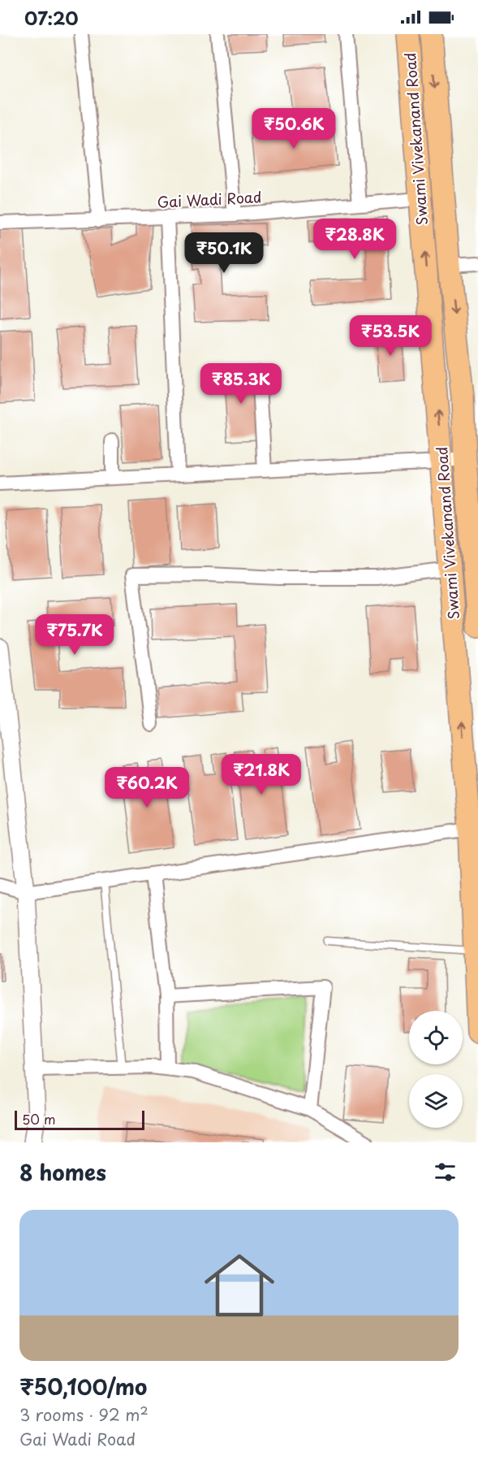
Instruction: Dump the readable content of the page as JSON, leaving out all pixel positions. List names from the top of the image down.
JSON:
{
  "streets": {
    "main road": ["Swami Vivekanand Road"],
    "street": ["Gai Wadi Road"]
  },
  "crossings": [
    ["Swami Vivekanand Road", "Gai Wadi Road"]
  ],
  "scale_bar": "50 m",
  "page": {
    "status": "07:20",
    "price": [
      "₹50.6K",
      "₹28.8K",
      "₹50.1K",
      "₹53.5K",
      "₹85.3K",
      "₹75.7K",
      "₹21.8K",
      "₹60.2K"
    ],
    "scale": "50 m",
    "heading": "8 homes",
    "list": [
      {
        "name": "₹50,100/mo",
        "note": "3 rooms · 92 m² · Gai Wadi Road"
      }
    ]
  }
}
